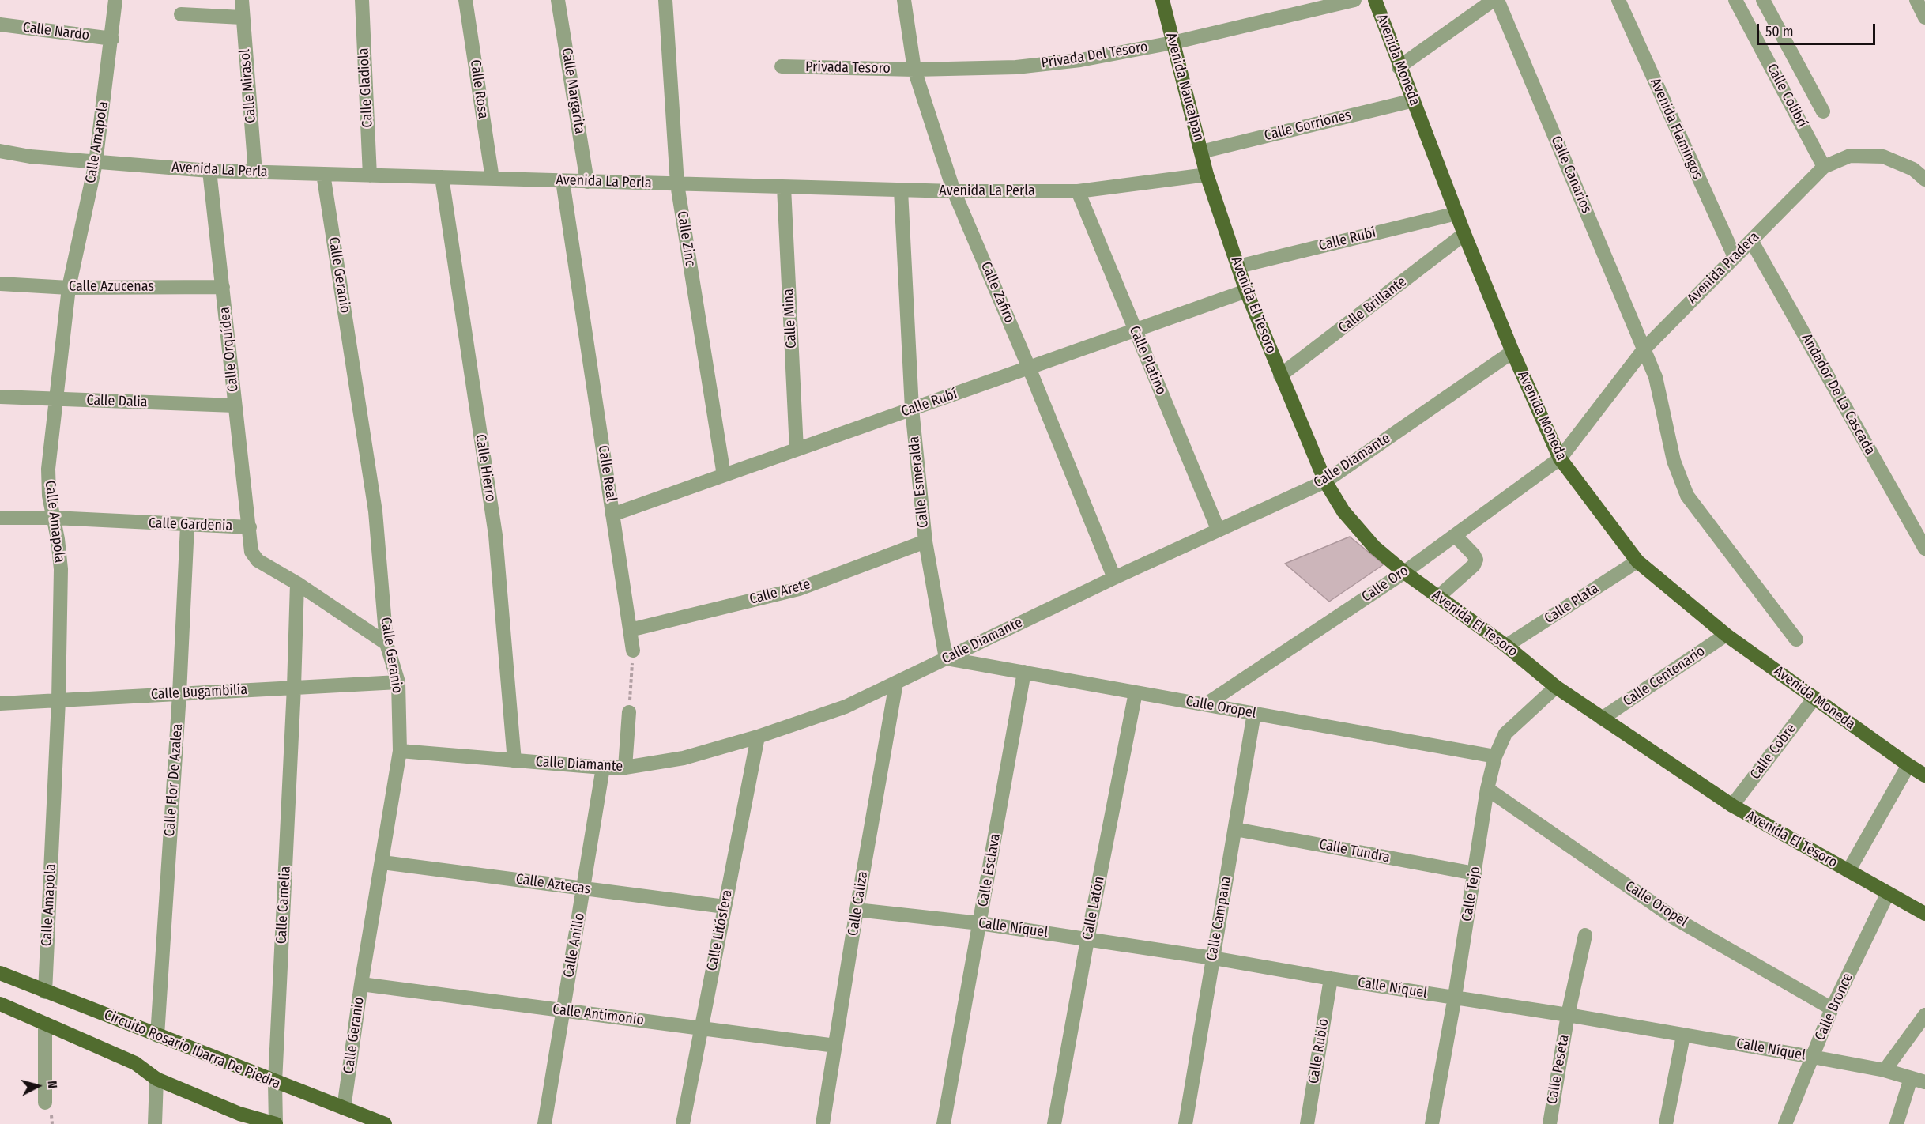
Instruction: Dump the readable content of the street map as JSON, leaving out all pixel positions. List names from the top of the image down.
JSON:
{
  "streets": {
    "main road": [
      "Avenida Moneda",
      "Avenida Naucalpan",
      "Avenida El Tesoro",
      "Circuito Rosario Ibarra De Piedra"
    ],
    "street": [
      "Calle Nardo",
      "Privada Del Tesoro",
      "Privada Tesoro",
      "Calle Mirasol",
      "Calle Gladiola",
      "Calle Rosa",
      "Calle Margarita",
      "Calle Colibrí",
      "Calle Gorriones",
      "Avenida Flamingos",
      "Calle Amapola",
      "Avenida La Perla",
      "Calle Canarios",
      "Calle Zinc",
      "Calle Rubí",
      "Avenida Pradera",
      "Calle Geranio",
      "Calle Azucenas",
      "Calle Zafiro",
      "Calle Brillante",
      "Calle Mina",
      "Calle Orquídea",
      "Calle Platino",
      "Andador De La Cascada",
      "Calle Dalia",
      "Calle Diamante",
      "Calle Hierro",
      "Calle Real",
      "Calle Esmeralda",
      "Calle Gardenia",
      "Calle Oro",
      "Calle Arete",
      "Calle Plata",
      "Calle Centenario",
      "Calle Bugambilia",
      "Calle Oropel",
      "Calle Cobre",
      "Calle Flor De Azalea",
      "Calle Tundra",
      "Calle Esclava",
      "Calle Aztecas",
      "Calle Tejo",
      "Calle Caliza",
      "Calle Camelia",
      "Calle Latón",
      "Calle Campana",
      "Calle Níquel",
      "Calle Litósfera",
      "Calle Anillo",
      "Calle Bronce",
      "Calle Antimonio",
      "Calle Rublo",
      "Calle Peseta"
    ]
  },
  "crossings": [
    ["Calle Nardo", "Calle Amapola"],
    ["Privada Del Tesoro", "Privada Tesoro"],
    ["Privada Del Tesoro", "Avenida Naucalpan"],
    ["Privada Del Tesoro", "Calle Zafiro"],
    ["Avenida Moneda", "Calle Gorriones"],
    ["Avenida Moneda", "Calle Rubí"],
    ["Avenida Moneda", "Avenida Pradera"],
    ["Avenida Moneda", "Calle Brillante"],
    ["Avenida Moneda", "Calle Diamante"],
    ["Avenida Moneda", "Calle Oro"],
    ["Avenida Moneda", "Calle Plata"],
    ["Avenida Moneda", "Calle Centenario"],
    ["Avenida Moneda", "Calle Cobre"],
    ["Privada Tesoro", "Calle Zafiro"],
    ["Calle Mirasol", "Avenida La Perla"],
    ["Avenida Naucalpan", "Calle Gorriones"],
    ["Avenida Naucalpan", "Avenida La Perla"],
    ["Avenida Naucalpan", "Avenida El Tesoro"],
    ["Calle Gladiola", "Avenida La Perla"],
    ["Calle Rosa", "Avenida La Perla"],
    ["Calle Margarita", "Avenida La Perla"],
    ["Calle Colibrí", "Avenida Pradera"],
    ["Avenida Flamingos", "Avenida Pradera"],
    ["Calle Amapola", "Avenida La Perla"],
    ["Calle Amapola", "Calle Azucenas"],
    ["Calle Amapola", "Calle Dalia"],
    ["Calle Amapola", "Calle Gardenia"],
    ["Calle Amapola", "Calle Bugambilia"],
    ["Calle Amapola", "Circuito Rosario Ibarra De Piedra"],
    ["Avenida La Perla", "Calle Zinc"],
    ["Avenida La Perla", "Calle Geranio"],
    ["Avenida La Perla", "Calle Zafiro"],
    ["Avenida La Perla", "Avenida El Tesoro"],
    ["Avenida La Perla", "Calle Mina"],
    ["Avenida La Perla", "Calle Orquídea"],
    ["Avenida La Perla", "Calle Platino"],
    ["Avenida La Perla", "Calle Hierro"],
    ["Avenida La Perla", "Calle Real"],
    ["Avenida La Perla", "Calle Esmeralda"],
    ["Calle Canarios", "Avenida Pradera"],
    ["Calle Zinc", "Calle Rubí"],
    ["Calle Rubí", "Calle Zafiro"],
    ["Calle Rubí", "Avenida El Tesoro"],
    ["Calle Rubí", "Calle Mina"],
    ["Calle Rubí", "Calle Platino"],
    ["Calle Rubí", "Calle Real"],
    ["Calle Rubí", "Calle Esmeralda"],
    ["Avenida Pradera", "Andador De La Cascada"],
    ["Avenida Pradera", "Calle Oro"],
    ["Calle Geranio", "Calle Diamante"],
    ["Calle Geranio", "Calle Gardenia"],
    ["Calle Geranio", "Calle Bugambilia"],
    ["Calle Geranio", "Calle Aztecas"],
    ["Calle Geranio", "Calle Antimonio"],
    ["Calle Geranio", "Circuito Rosario Ibarra De Piedra"],
    ["Calle Azucenas", "Calle Orquídea"],
    ["Calle Zafiro", "Calle Diamante"],
    ["Avenida El Tesoro", "Calle Brillante"],
    ["Avenida El Tesoro", "Calle Diamante"],
    ["Avenida El Tesoro", "Calle Oro"],
    ["Avenida El Tesoro", "Calle Plata"],
    ["Avenida El Tesoro", "Calle Centenario"],
    ["Avenida El Tesoro", "Calle Cobre"],
    ["Avenida El Tesoro", "Calle Tejo"],
    ["Avenida El Tesoro", "Calle Bronce"],
    ["Calle Orquídea", "Calle Dalia"],
    ["Calle Orquídea", "Calle Gardenia"],
    ["Calle Platino", "Calle Diamante"],
    ["Calle Diamante", "Calle Hierro"],
    ["Calle Diamante", "Calle Esmeralda"],
    ["Calle Diamante", "Calle Oropel"],
    ["Calle Diamante", "Calle Caliza"],
    ["Calle Diamante", "Calle Litósfera"],
    ["Calle Diamante", "Calle Anillo"],
    ["Calle Real", "Calle Arete"],
    ["Calle Esmeralda", "Calle Arete"],
    ["Calle Esmeralda", "Calle Oropel"],
    ["Calle Gardenia", "Calle Flor De Azalea"],
    ["Calle Oro", "Calle Oropel"],
    ["Calle Bugambilia", "Calle Flor De Azalea"],
    ["Calle Bugambilia", "Calle Camelia"],
    ["Calle Oropel", "Calle Esclava"],
    ["Calle Oropel", "Calle Tejo"],
    ["Calle Oropel", "Calle Latón"],
    ["Calle Oropel", "Calle Campana"],
    ["Calle Oropel", "Calle Bronce"],
    ["Calle Flor De Azalea", "Circuito Rosario Ibarra De Piedra"],
    ["Calle Tundra", "Calle Tejo"],
    ["Calle Tundra", "Calle Campana"],
    ["Calle Esclava", "Calle Níquel"],
    ["Calle Aztecas", "Calle Litósfera"],
    ["Calle Aztecas", "Calle Anillo"],
    ["Calle Tejo", "Calle Níquel"],
    ["Calle Caliza", "Calle Níquel"],
    ["Calle Caliza", "Calle Antimonio"],
    ["Calle Camelia", "Circuito Rosario Ibarra De Piedra"],
    ["Calle Latón", "Calle Níquel"],
    ["Calle Campana", "Calle Níquel"],
    ["Calle Níquel", "Calle Bronce"],
    ["Calle Níquel", "Calle Rublo"],
    ["Calle Níquel", "Calle Peseta"],
    ["Calle Litósfera", "Calle Antimonio"],
    ["Calle Anillo", "Calle Antimonio"]
  ],
  "scale_bar": "50 m",
  "north": "right"
}
